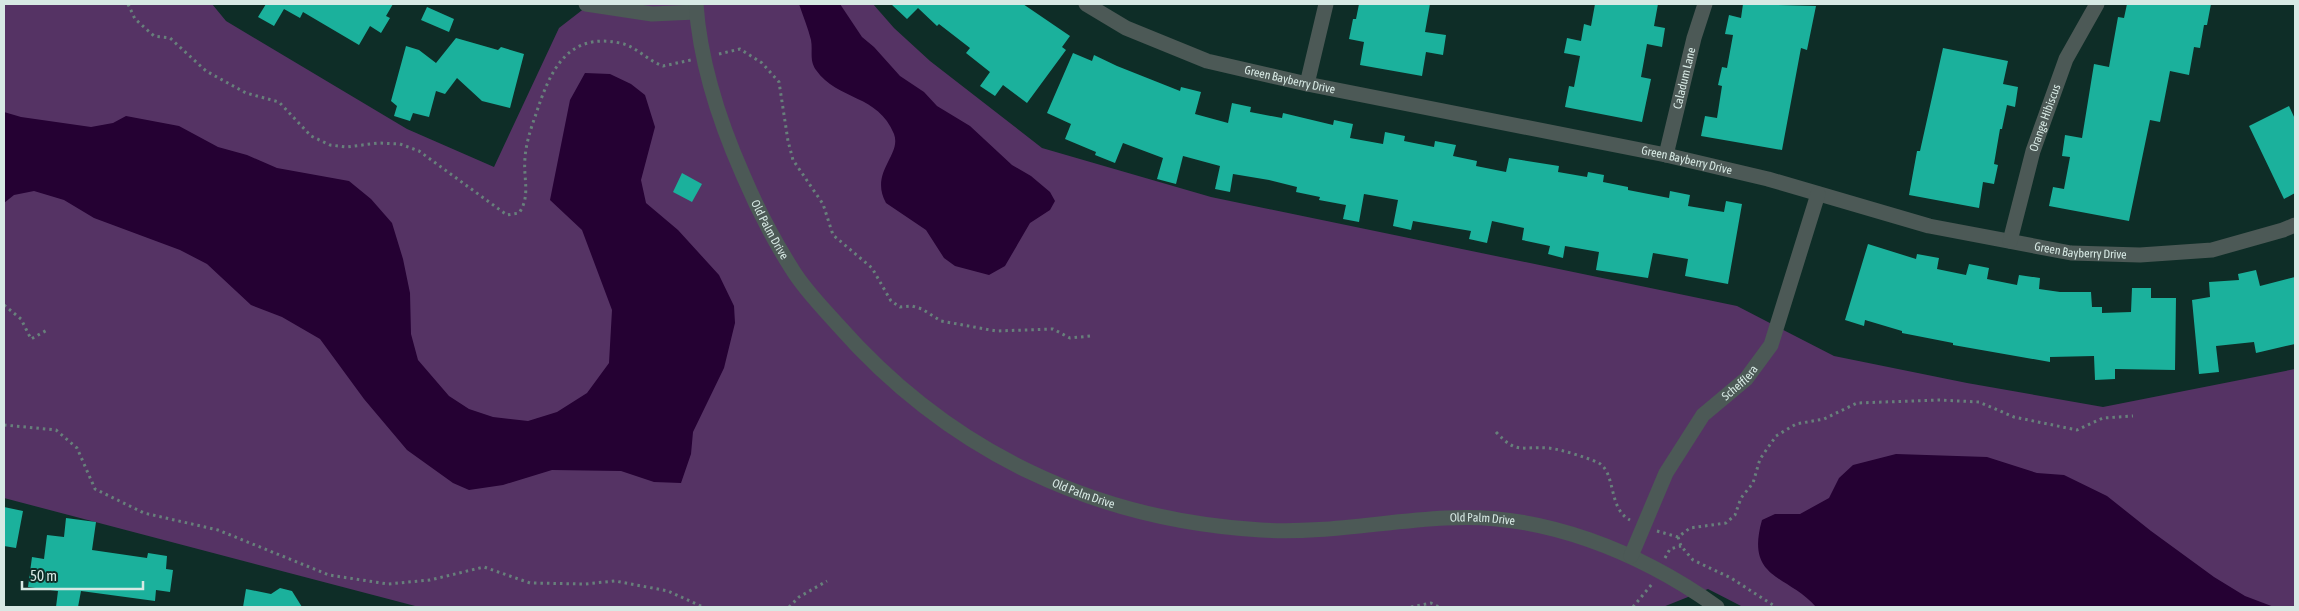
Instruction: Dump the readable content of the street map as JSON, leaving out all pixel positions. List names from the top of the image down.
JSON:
{
  "streets": {
    "street": [
      "Caladum Lane",
      "Green Bayberry Drive",
      "Orange Hibiscus",
      "Old Palm Drive",
      "Schefflera"
    ]
  },
  "crossings": [
    ["Caladum Lane", "Green Bayberry Drive"],
    ["Green Bayberry Drive", "Orange Hibiscus"],
    ["Green Bayberry Drive", "Schefflera"],
    ["Old Palm Drive", "Schefflera"]
  ],
  "scale_bar": "50 m"
}
